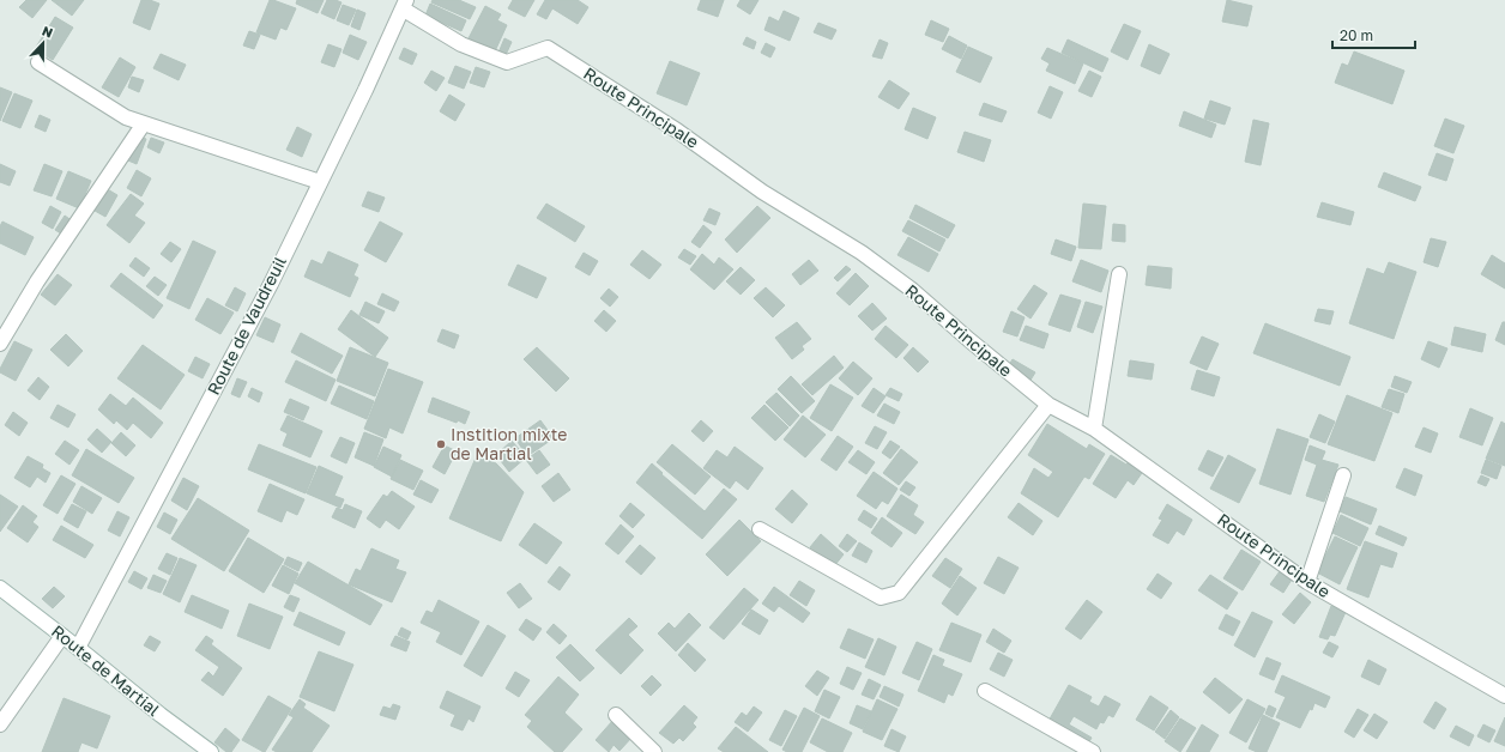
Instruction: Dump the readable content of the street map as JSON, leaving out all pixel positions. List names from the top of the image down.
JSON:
{
  "streets": {
    "street": ["Route Principale", "Route de Vaudreuil", "Route de Martial"]
  },
  "crossings": [
    ["Route Principale", "Route de Vaudreuil"],
    ["Route de Vaudreuil", "Route de Martial"]
  ],
  "places": ["Instition mixte de Martial"],
  "scale_bar": "20 m",
  "north": "top"
}
